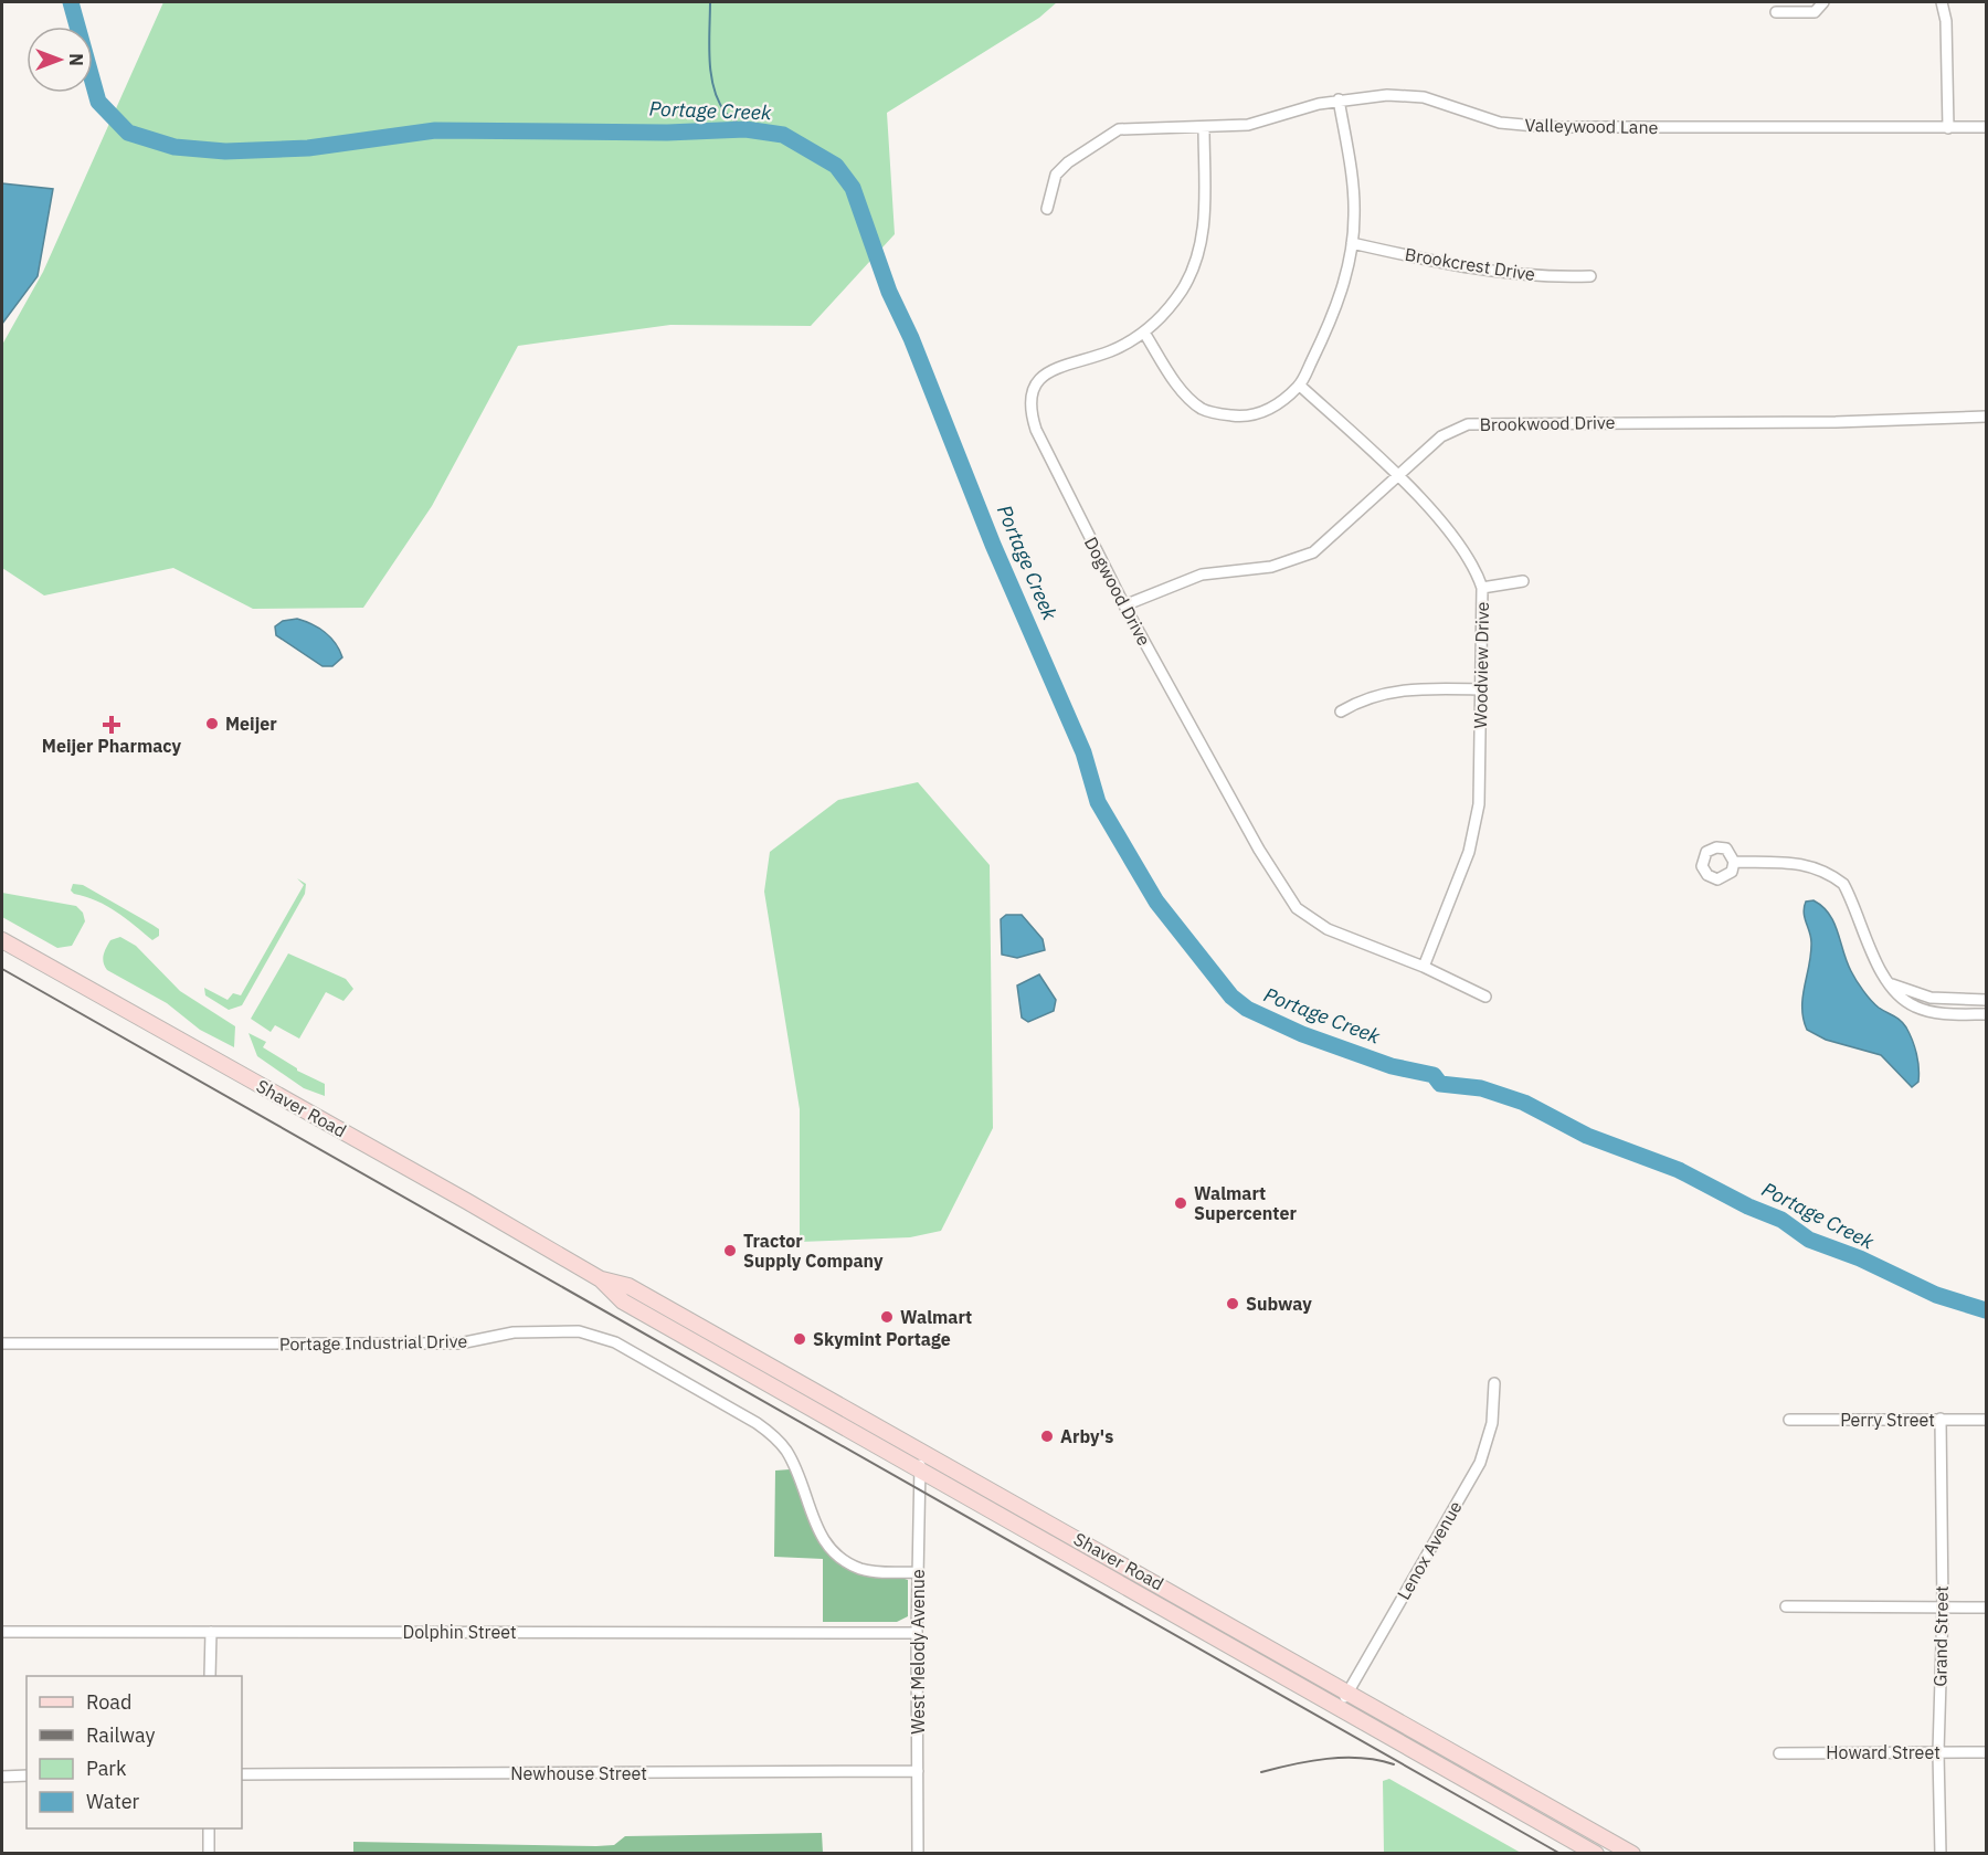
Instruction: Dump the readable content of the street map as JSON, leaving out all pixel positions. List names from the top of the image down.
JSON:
{
  "streets": {
    "main road": ["Shaver Road"],
    "street": [
      "Valleywood Lane",
      "Brookcrest Drive",
      "Brookwood Drive",
      "Dogwood Drive",
      "Woodview Drive",
      "Portage Industrial Drive",
      "Perry Street",
      "Lenox Avenue",
      "Dolphin Street",
      "Grand Street",
      "West Melody Avenue",
      "Howard Street",
      "Newhouse Street"
    ]
  },
  "crossings": [
    ["Valleywood Lane", "Dogwood Drive"],
    ["Brookwood Drive", "Dogwood Drive"],
    ["Brookwood Drive", "Woodview Drive"],
    ["Dogwood Drive", "Woodview Drive"],
    ["Shaver Road", "Lenox Avenue"],
    ["Shaver Road", "West Melody Avenue"],
    ["Portage Industrial Drive", "West Melody Avenue"],
    ["Perry Street", "Grand Street"],
    ["Dolphin Street", "West Melody Avenue"],
    ["Grand Street", "Howard Street"],
    ["West Melody Avenue", "Newhouse Street"]
  ],
  "water": ["Portage Creek"],
  "places": {
    "other": [
      "Meijer",
      "Walmart Supercenter",
      "Tractor Supply Company",
      "Subway",
      "Walmart",
      "Skymint Portage",
      "Arby's"
    ],
    "health": ["Meijer Pharmacy"]
  },
  "legend": [
    "Road",
    "Railway",
    "Park",
    "Water"
  ],
  "north": "right"
}
